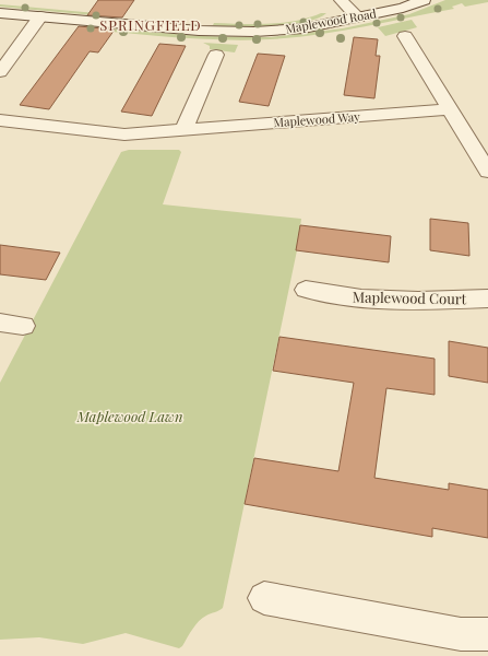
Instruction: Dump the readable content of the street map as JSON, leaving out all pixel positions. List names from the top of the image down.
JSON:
{
  "streets": {
    "street": ["Maplewood Road", "Maplewood Way", "Maplewood Court"]
  },
  "districts": ["SPRINGFIELD"],
  "parks": ["Maplewood Lawn"]
}
